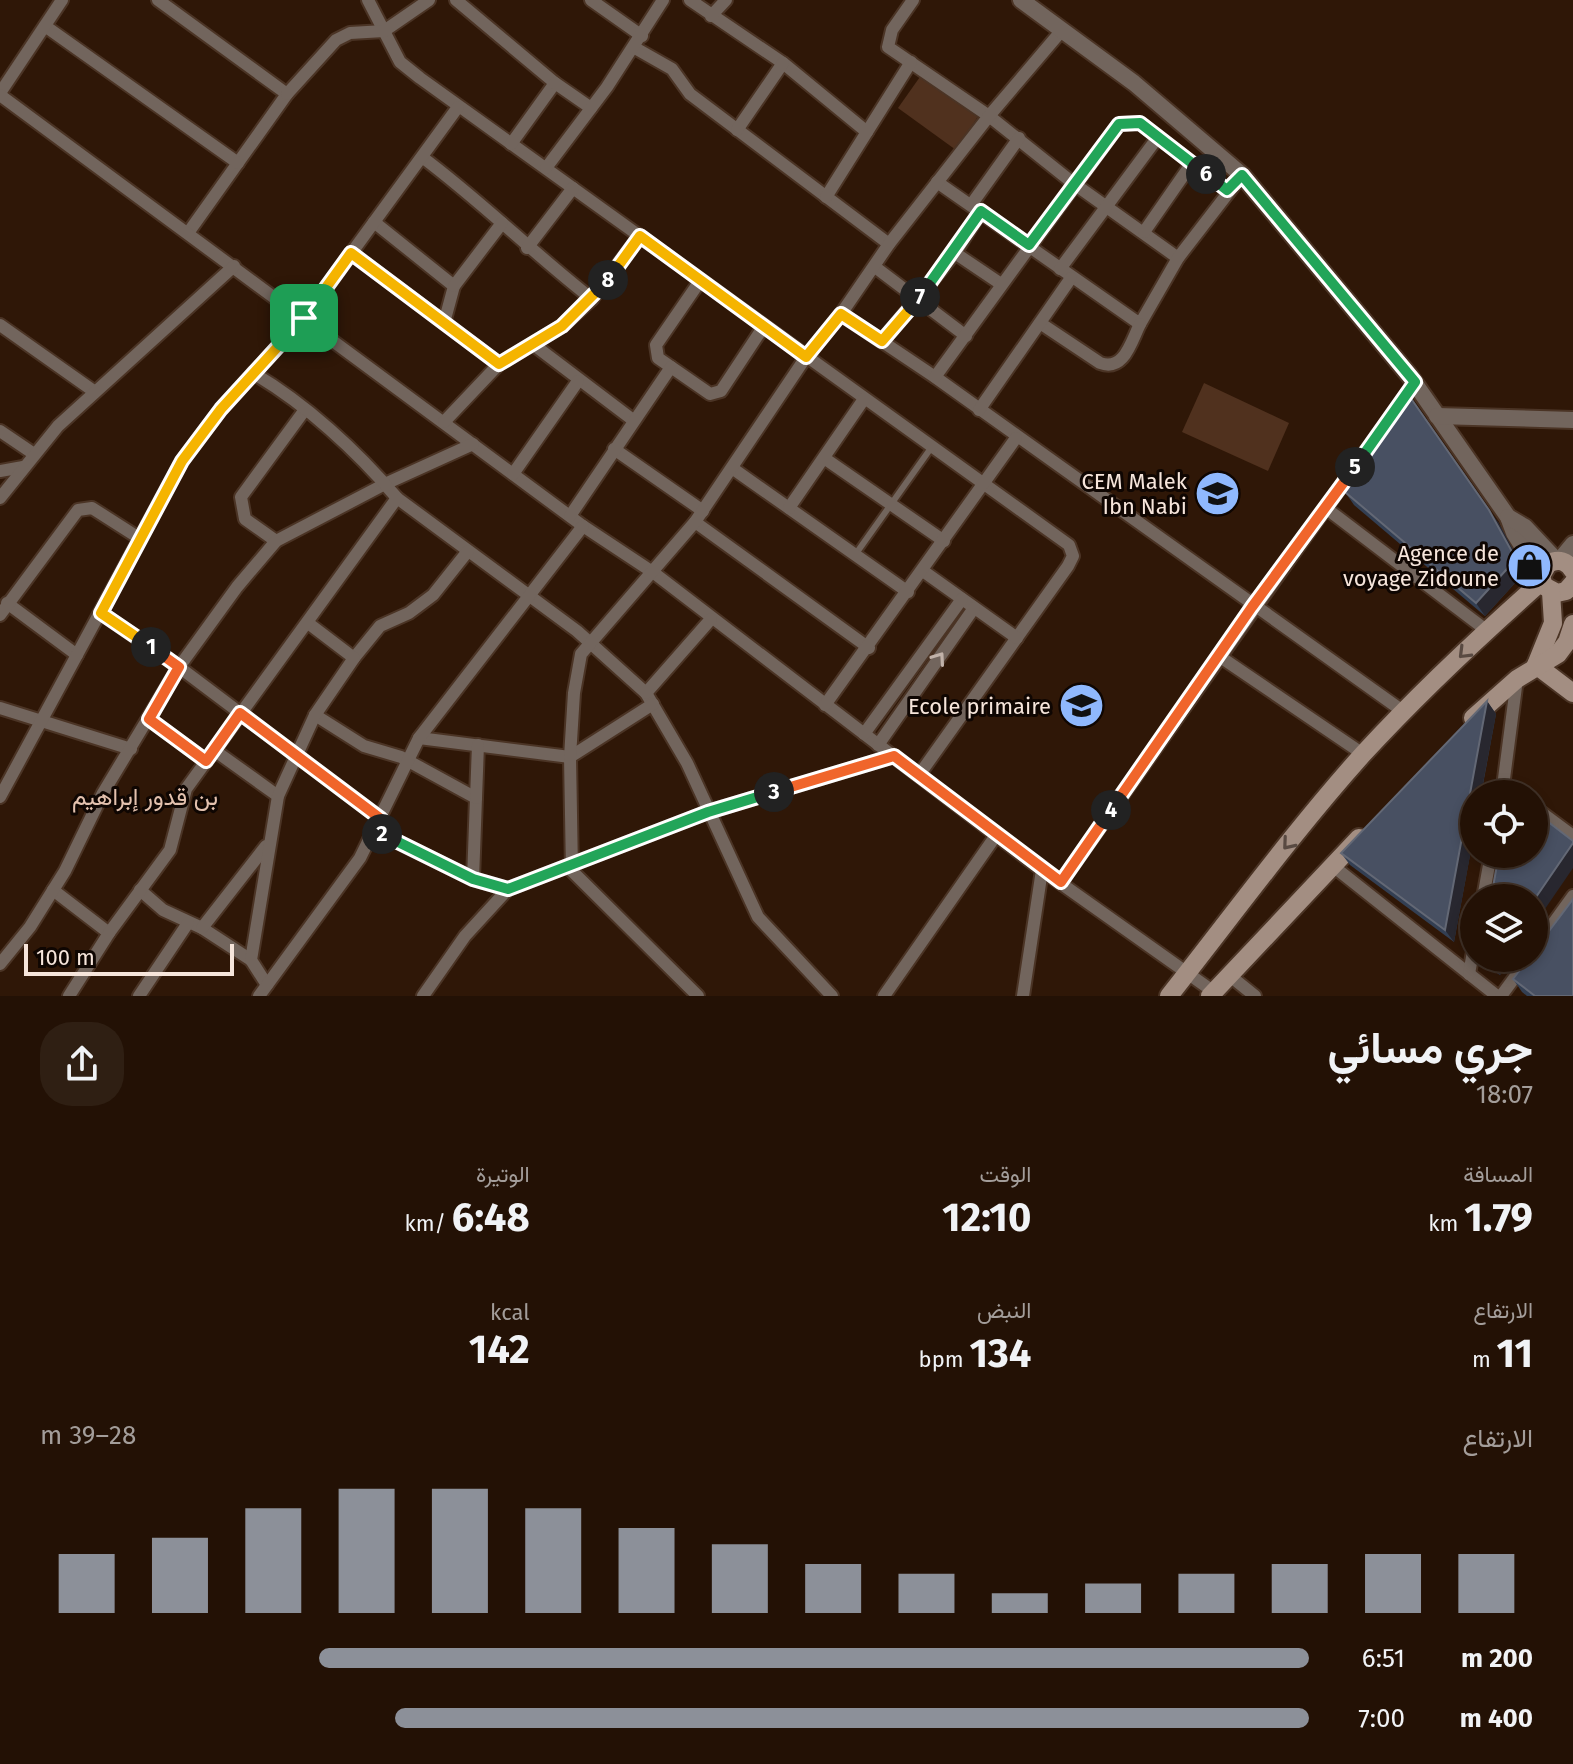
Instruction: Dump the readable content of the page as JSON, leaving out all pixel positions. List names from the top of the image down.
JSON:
{
  "districts": ["بن قدور إبراهيم"],
  "places": {
    "school or university": ["CEM Malek Ibn Nabi", "Ecole primaire"],
    "shop": ["Agence de voyage Zidoune"]
  },
  "scale_bar": "100 m",
  "page": {
    "pins": [
      "6",
      "8",
      "7",
      "5",
      "1",
      "3",
      "4",
      "2"
    ],
    "scale": "100 m",
    "heading": ["جري مسائي", "18:07"],
    "stats": [
      ["المسافة", "1.79 km"],
      ["الوقت", "12:10"],
      ["الوتيرة", "6:48 /km"],
      ["الارتفاع", "11 m"],
      ["النبض", "134 bpm"],
      ["kcal", "142"]
    ],
    "chart": ["الارتفاع", "28–39 m"],
    "list": [
      {
        "name": "200 m",
        "note": "6:51"
      },
      {
        "name": "400 m",
        "note": "7:00"
      }
    ]
  }
}
